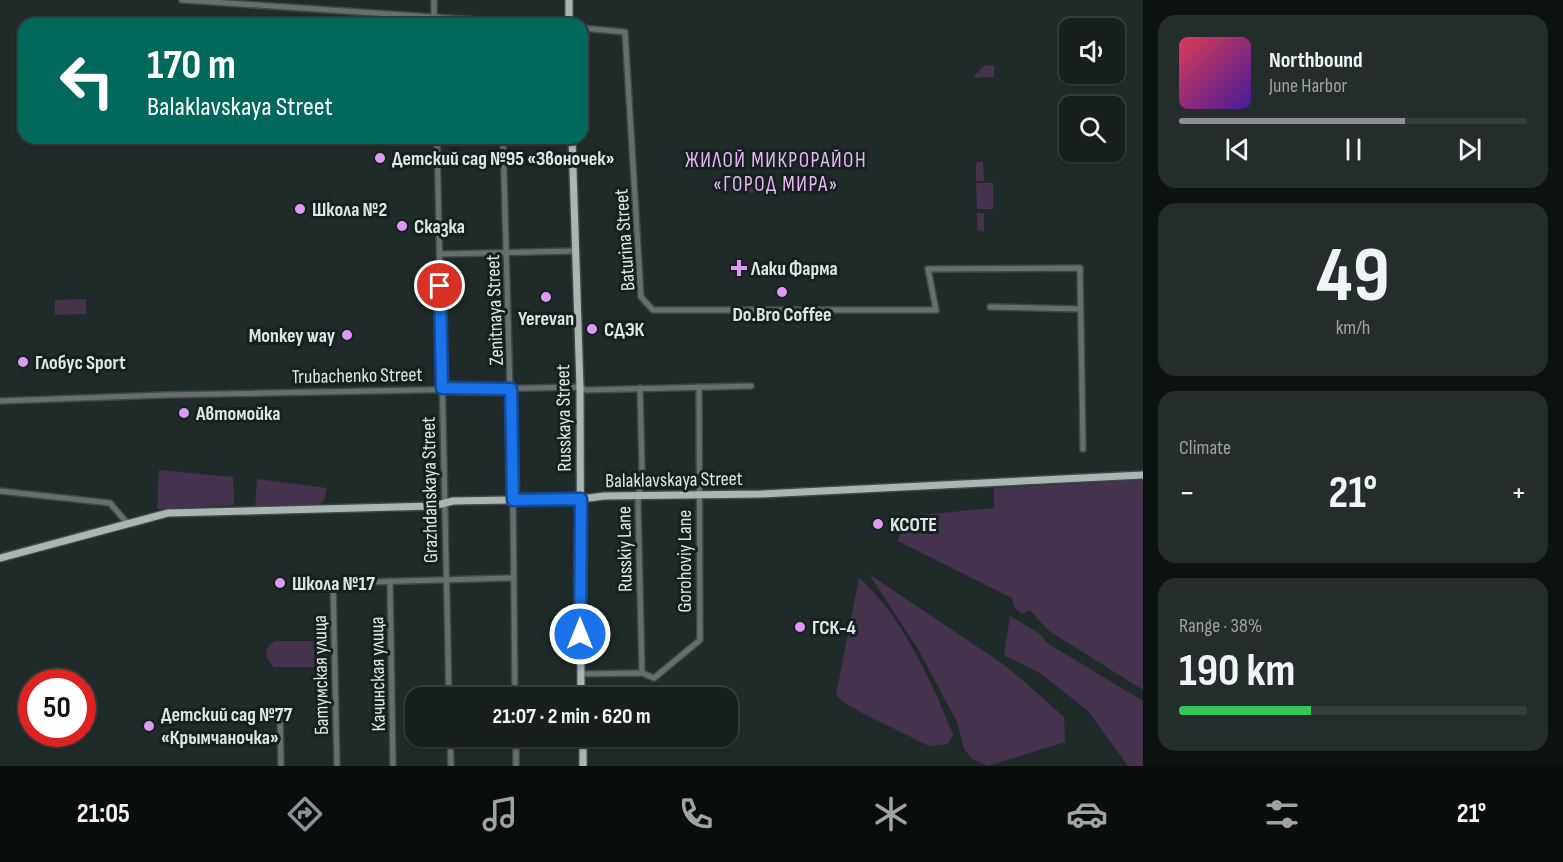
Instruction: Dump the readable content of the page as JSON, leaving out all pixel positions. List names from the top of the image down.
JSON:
{
  "streets": {
    "main road": ["Russkaya Street", "Balaklavskaya Street"],
    "street": [
      "Baturina Street",
      "Zenitnaya Street",
      "Trubachenko Street",
      "Grazhdanskaya Street",
      "Russkiy Lane",
      "Gorohoviy Lane",
      "Качинская улица",
      "Батумская улица"
    ]
  },
  "crossings": [
    ["Zenitnaya Street", "Trubachenko Street"],
    ["Zenitnaya Street", "Balaklavskaya Street"],
    ["Trubachenko Street", "Russkaya Street"],
    ["Trubachenko Street", "Grazhdanskaya Street"],
    ["Trubachenko Street", "Russkiy Lane"],
    ["Trubachenko Street", "Gorohoviy Lane"],
    ["Russkaya Street", "Balaklavskaya Street"],
    ["Balaklavskaya Street", "Grazhdanskaya Street"],
    ["Balaklavskaya Street", "Russkiy Lane"],
    ["Balaklavskaya Street", "Gorohoviy Lane"],
    ["Russkiy Lane", "Gorohoviy Lane"],
    ["Качинская улица", "Батумская улица"]
  ],
  "districts": ["ЖИЛОЙ МИКРОРАЙОН «ГОРОД МИРА»"],
  "places": {
    "other": [
      "Детский сад №95 «Звоночек»",
      "Школа №2",
      "Сказка",
      "Do.Bro Coffee",
      "Yerevan",
      "СДЭК",
      "Monkey way",
      "Глобус Sport",
      "Автомойка",
      "KCOTE",
      "Школа №17",
      "ГСК-4",
      "Детский сад №77 «Крымчаночка»"
    ],
    "health": ["Лаки Фарма"]
  },
  "page": {
    "turn": ["170 m", "Balaklavskaya Street"],
    "song": ["Northbound", "June Harbor"],
    "tile": [
      ["49", "km/h"],
      "Climate",
      ["Range · 38%", "190 km"]
    ],
    "heat": ["−", "21°", "+"],
    "limit": "50",
    "trip": "21:07 · 2 min · 620 m",
    "tabs": ["21:05", "21°"]
  }
}
